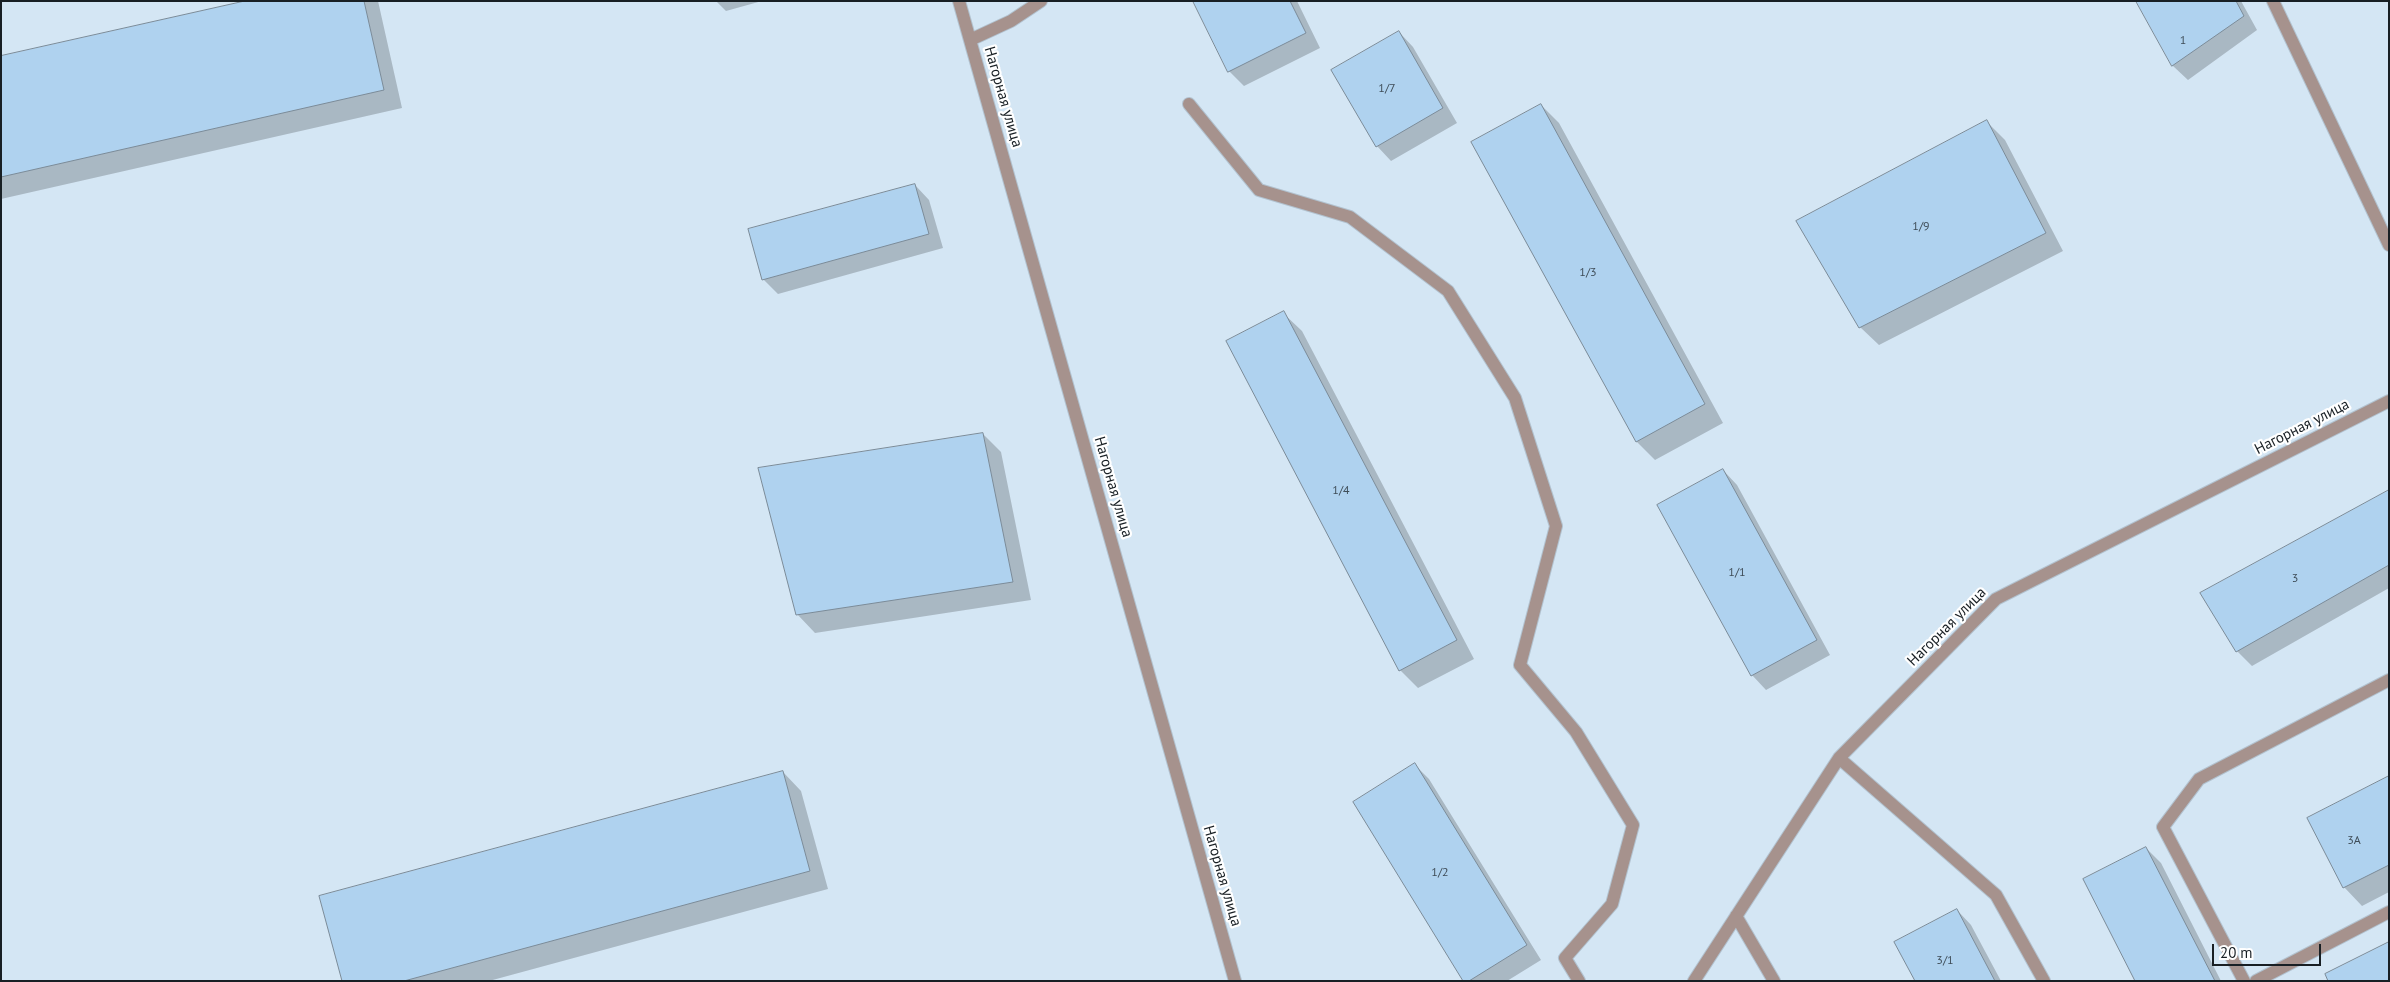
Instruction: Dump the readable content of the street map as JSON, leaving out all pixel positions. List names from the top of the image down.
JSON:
{
  "streets": {
    "street": ["Нагорная улица"]
  },
  "house_numbers": [
    "1",
    "1/7",
    "1/9",
    "1/3",
    "1/4",
    "1/1",
    "3",
    "3А",
    "1/2",
    "3/1"
  ],
  "scale_bar": "20 m"
}
